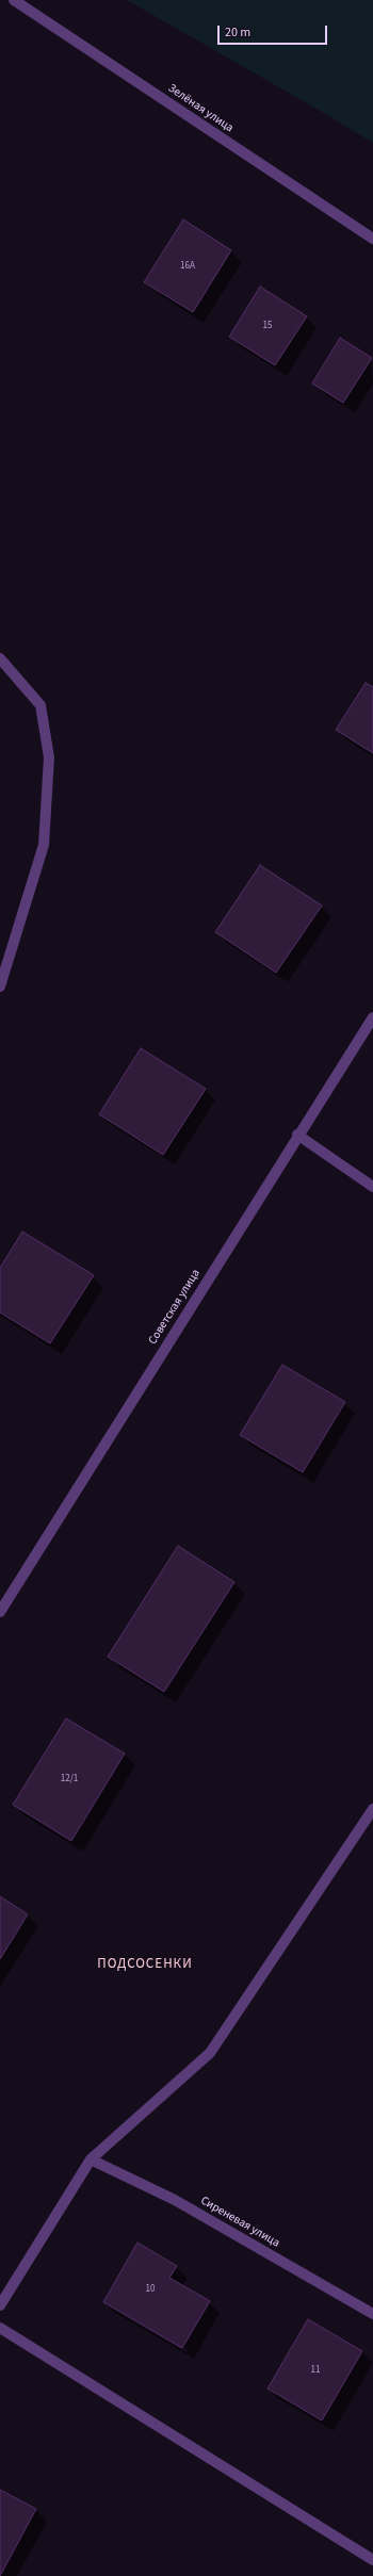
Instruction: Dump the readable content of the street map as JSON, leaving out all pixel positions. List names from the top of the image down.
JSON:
{
  "streets": {
    "street": ["Зелёная улица", "Советская улица", "Сиреневая улица"]
  },
  "districts": ["ПОДСОСЕНКИ"],
  "house_numbers": [
    "16А",
    "15",
    "12/1",
    "10",
    "11"
  ],
  "scale_bar": "20 m"
}
